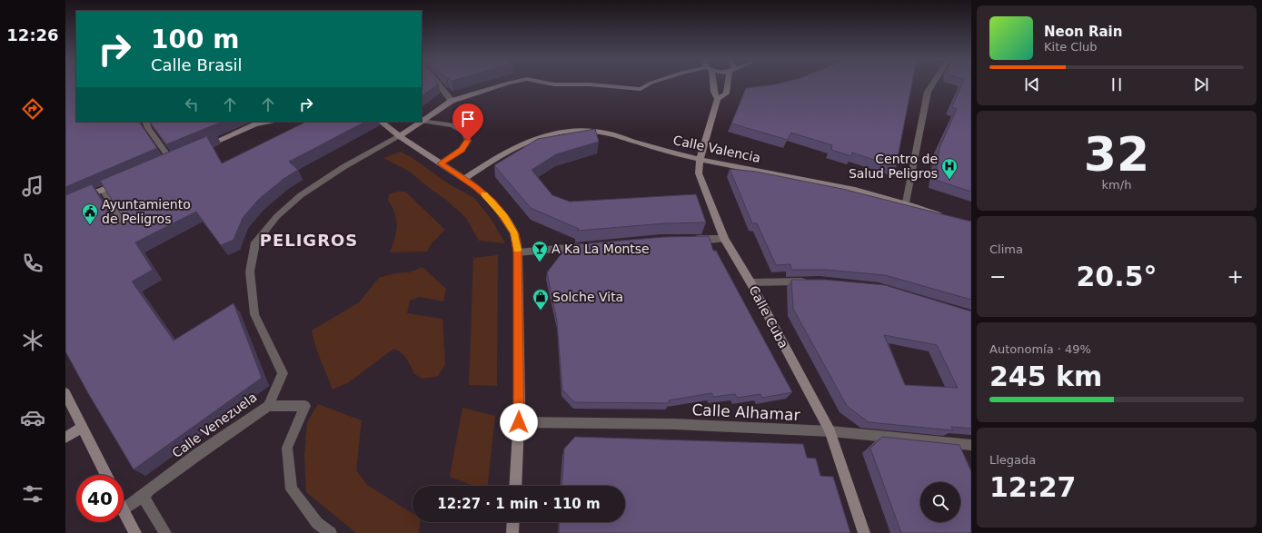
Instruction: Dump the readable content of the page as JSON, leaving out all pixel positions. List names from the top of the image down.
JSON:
{
  "streets": {
    "street": [
      "Calle Valencia",
      "Calle Cuba",
      "Calle Alhamar",
      "Calle Venezuela"
    ]
  },
  "crossings": [
    ["Calle Valencia", "Calle Cuba"],
    ["Calle Cuba", "Calle Alhamar"]
  ],
  "districts": ["PELIGROS"],
  "places": {
    "hospital": ["Centro de Salud Peligros"],
    "public building": ["Ayuntamiento de Peligros"],
    "bar": ["A Ka La Montse"],
    "shop": ["Solche Vita"]
  },
  "page": {
    "tabs": "12:26",
    "turn": ["100 m", "Calle Brasil"],
    "song": ["Neon Rain", "Kite Club"],
    "tile": [
      ["32", "km/h"],
      "Clima",
      ["Autonomía · 49%", "245 km"],
      ["Llegada", "12:27"]
    ],
    "heat": ["−", "20.5°", "+"],
    "limit": "40",
    "trip": "12:27 · 1 min · 110 m"
  }
}
